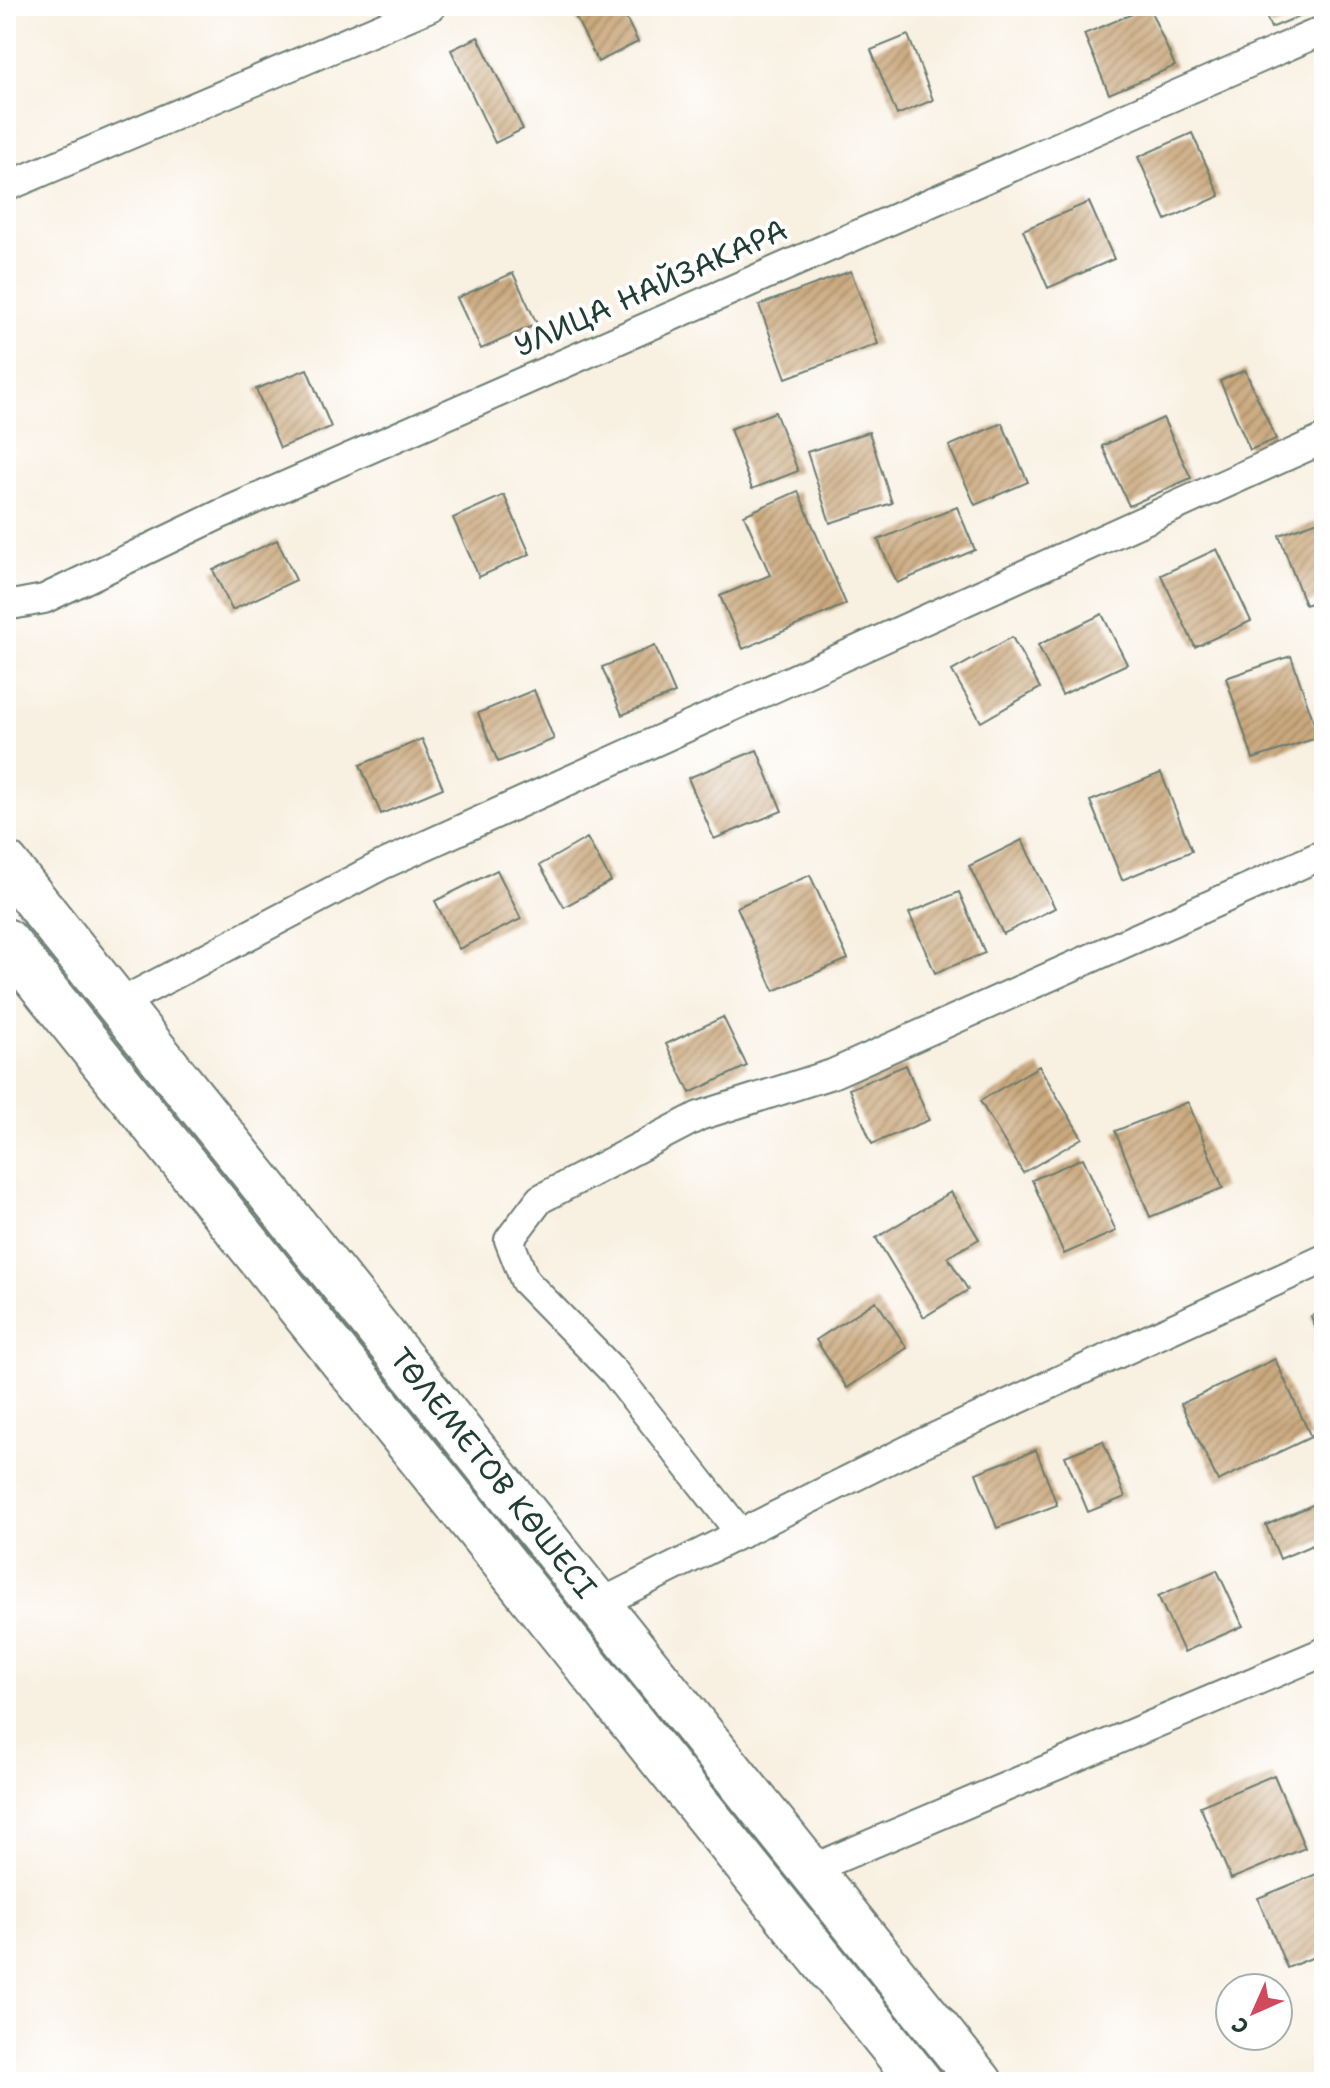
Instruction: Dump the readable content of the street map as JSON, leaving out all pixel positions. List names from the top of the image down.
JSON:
{
  "streets": {
    "main road": ["ТӨЛЕМЕТОВ КӨШЕСІ"],
    "street": ["УЛИЦА НАЙЗАКАРА"]
  },
  "north": "bottom left"
}
